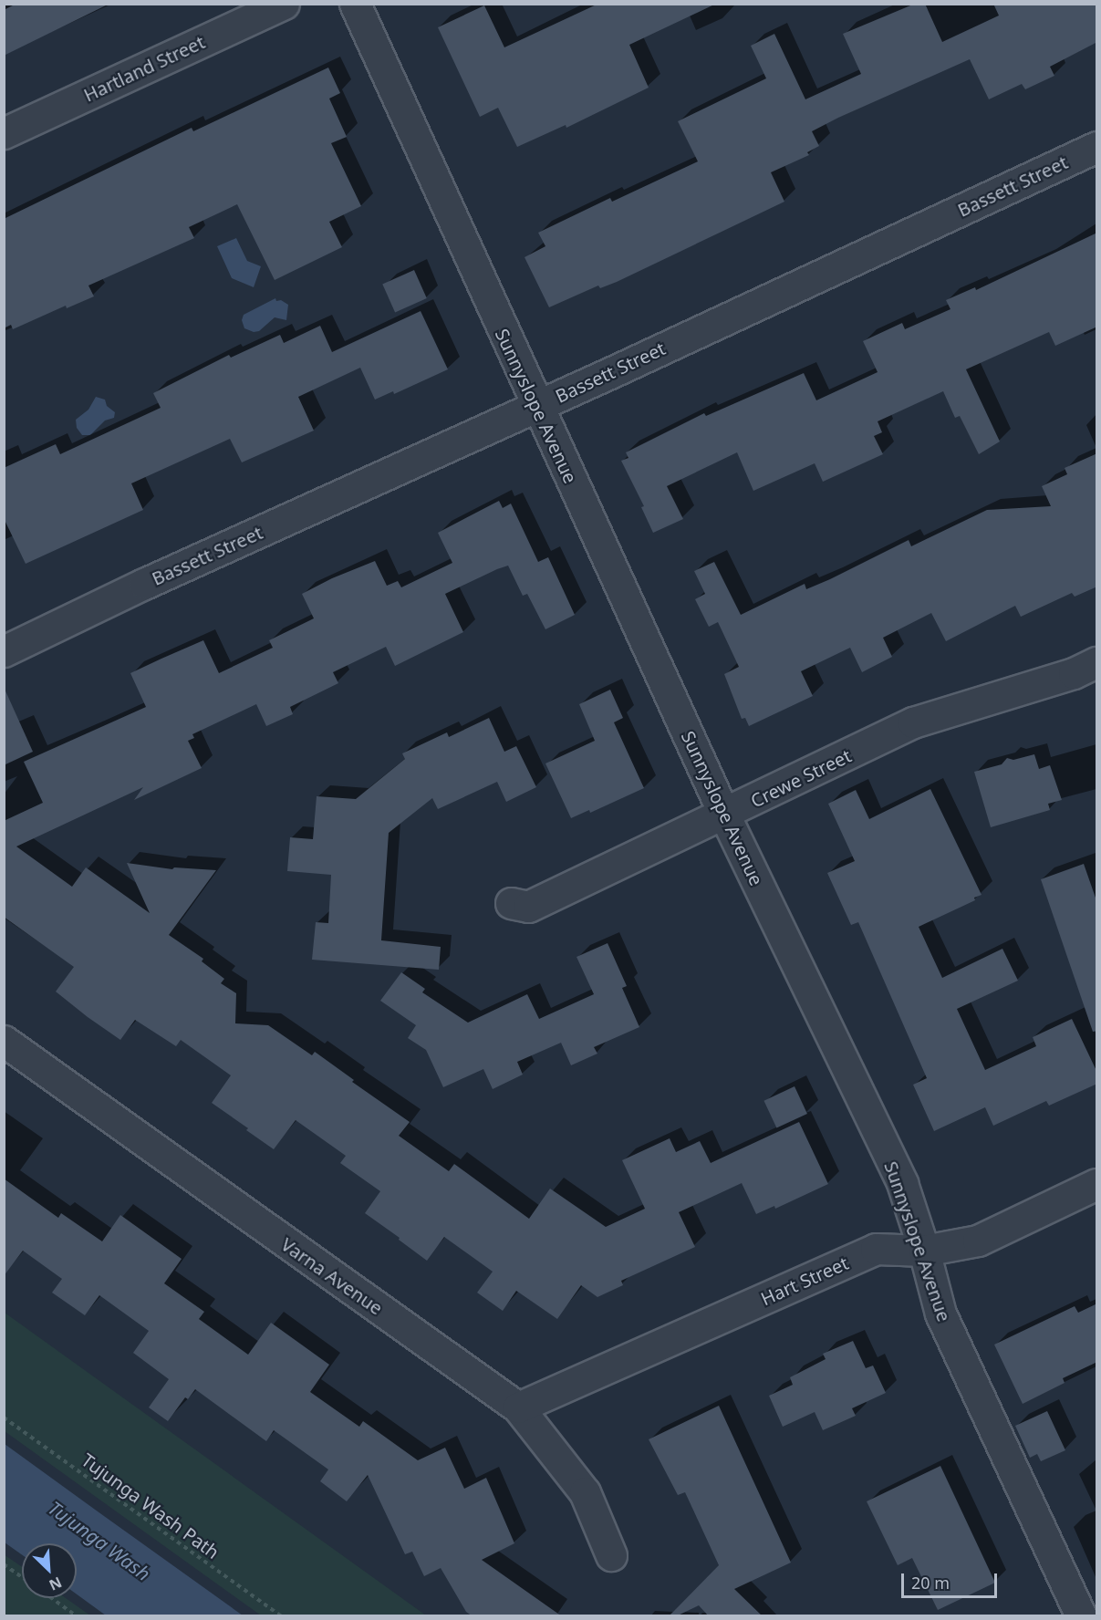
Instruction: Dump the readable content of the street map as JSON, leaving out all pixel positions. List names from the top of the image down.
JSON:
{
  "streets": {
    "street": [
      "Hartland Street",
      "Bassett Street",
      "Sunnyslope Avenue",
      "Crewe Street",
      "Varna Avenue",
      "Hart Street"
    ],
    "path": ["Tujunga Wash Path"]
  },
  "crossings": [
    ["Bassett Street", "Sunnyslope Avenue"],
    ["Sunnyslope Avenue", "Crewe Street"],
    ["Sunnyslope Avenue", "Hart Street"],
    ["Varna Avenue", "Hart Street"]
  ],
  "water": ["Tujunga Wash"],
  "scale_bar": "20 m",
  "north": "bottom right"
}
